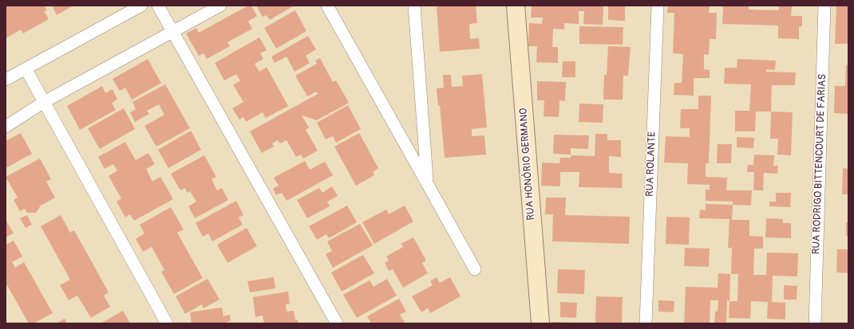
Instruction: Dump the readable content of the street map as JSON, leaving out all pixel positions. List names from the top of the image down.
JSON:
{
  "streets": {
    "street": ["RUA HONÓRIO GERMANO", "RUA ROLANTE", "RUA RODRIGO BITTENCOURT DE FARIAS"]
  }
}
